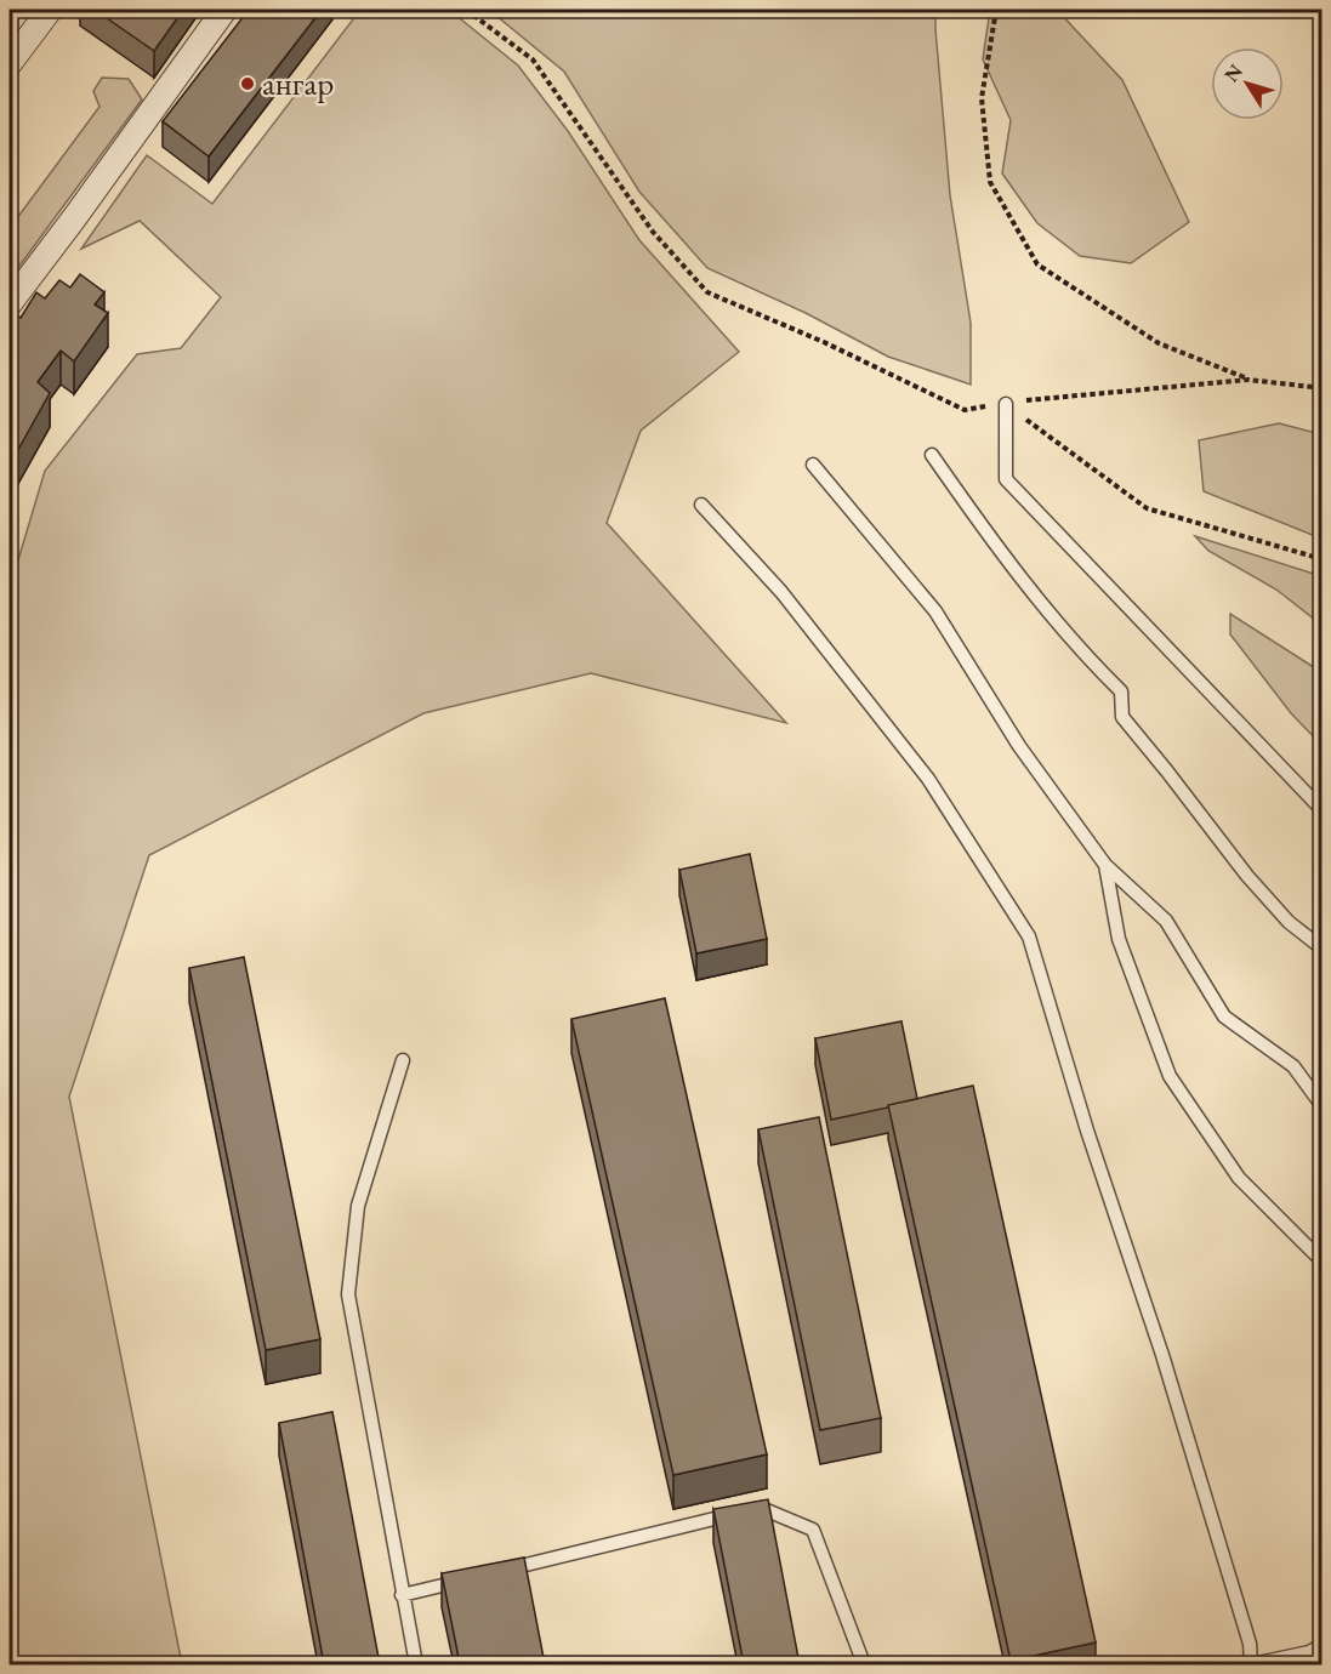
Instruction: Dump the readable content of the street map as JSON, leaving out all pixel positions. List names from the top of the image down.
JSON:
{
  "places": ["ангар"],
  "north": "top left"
}
